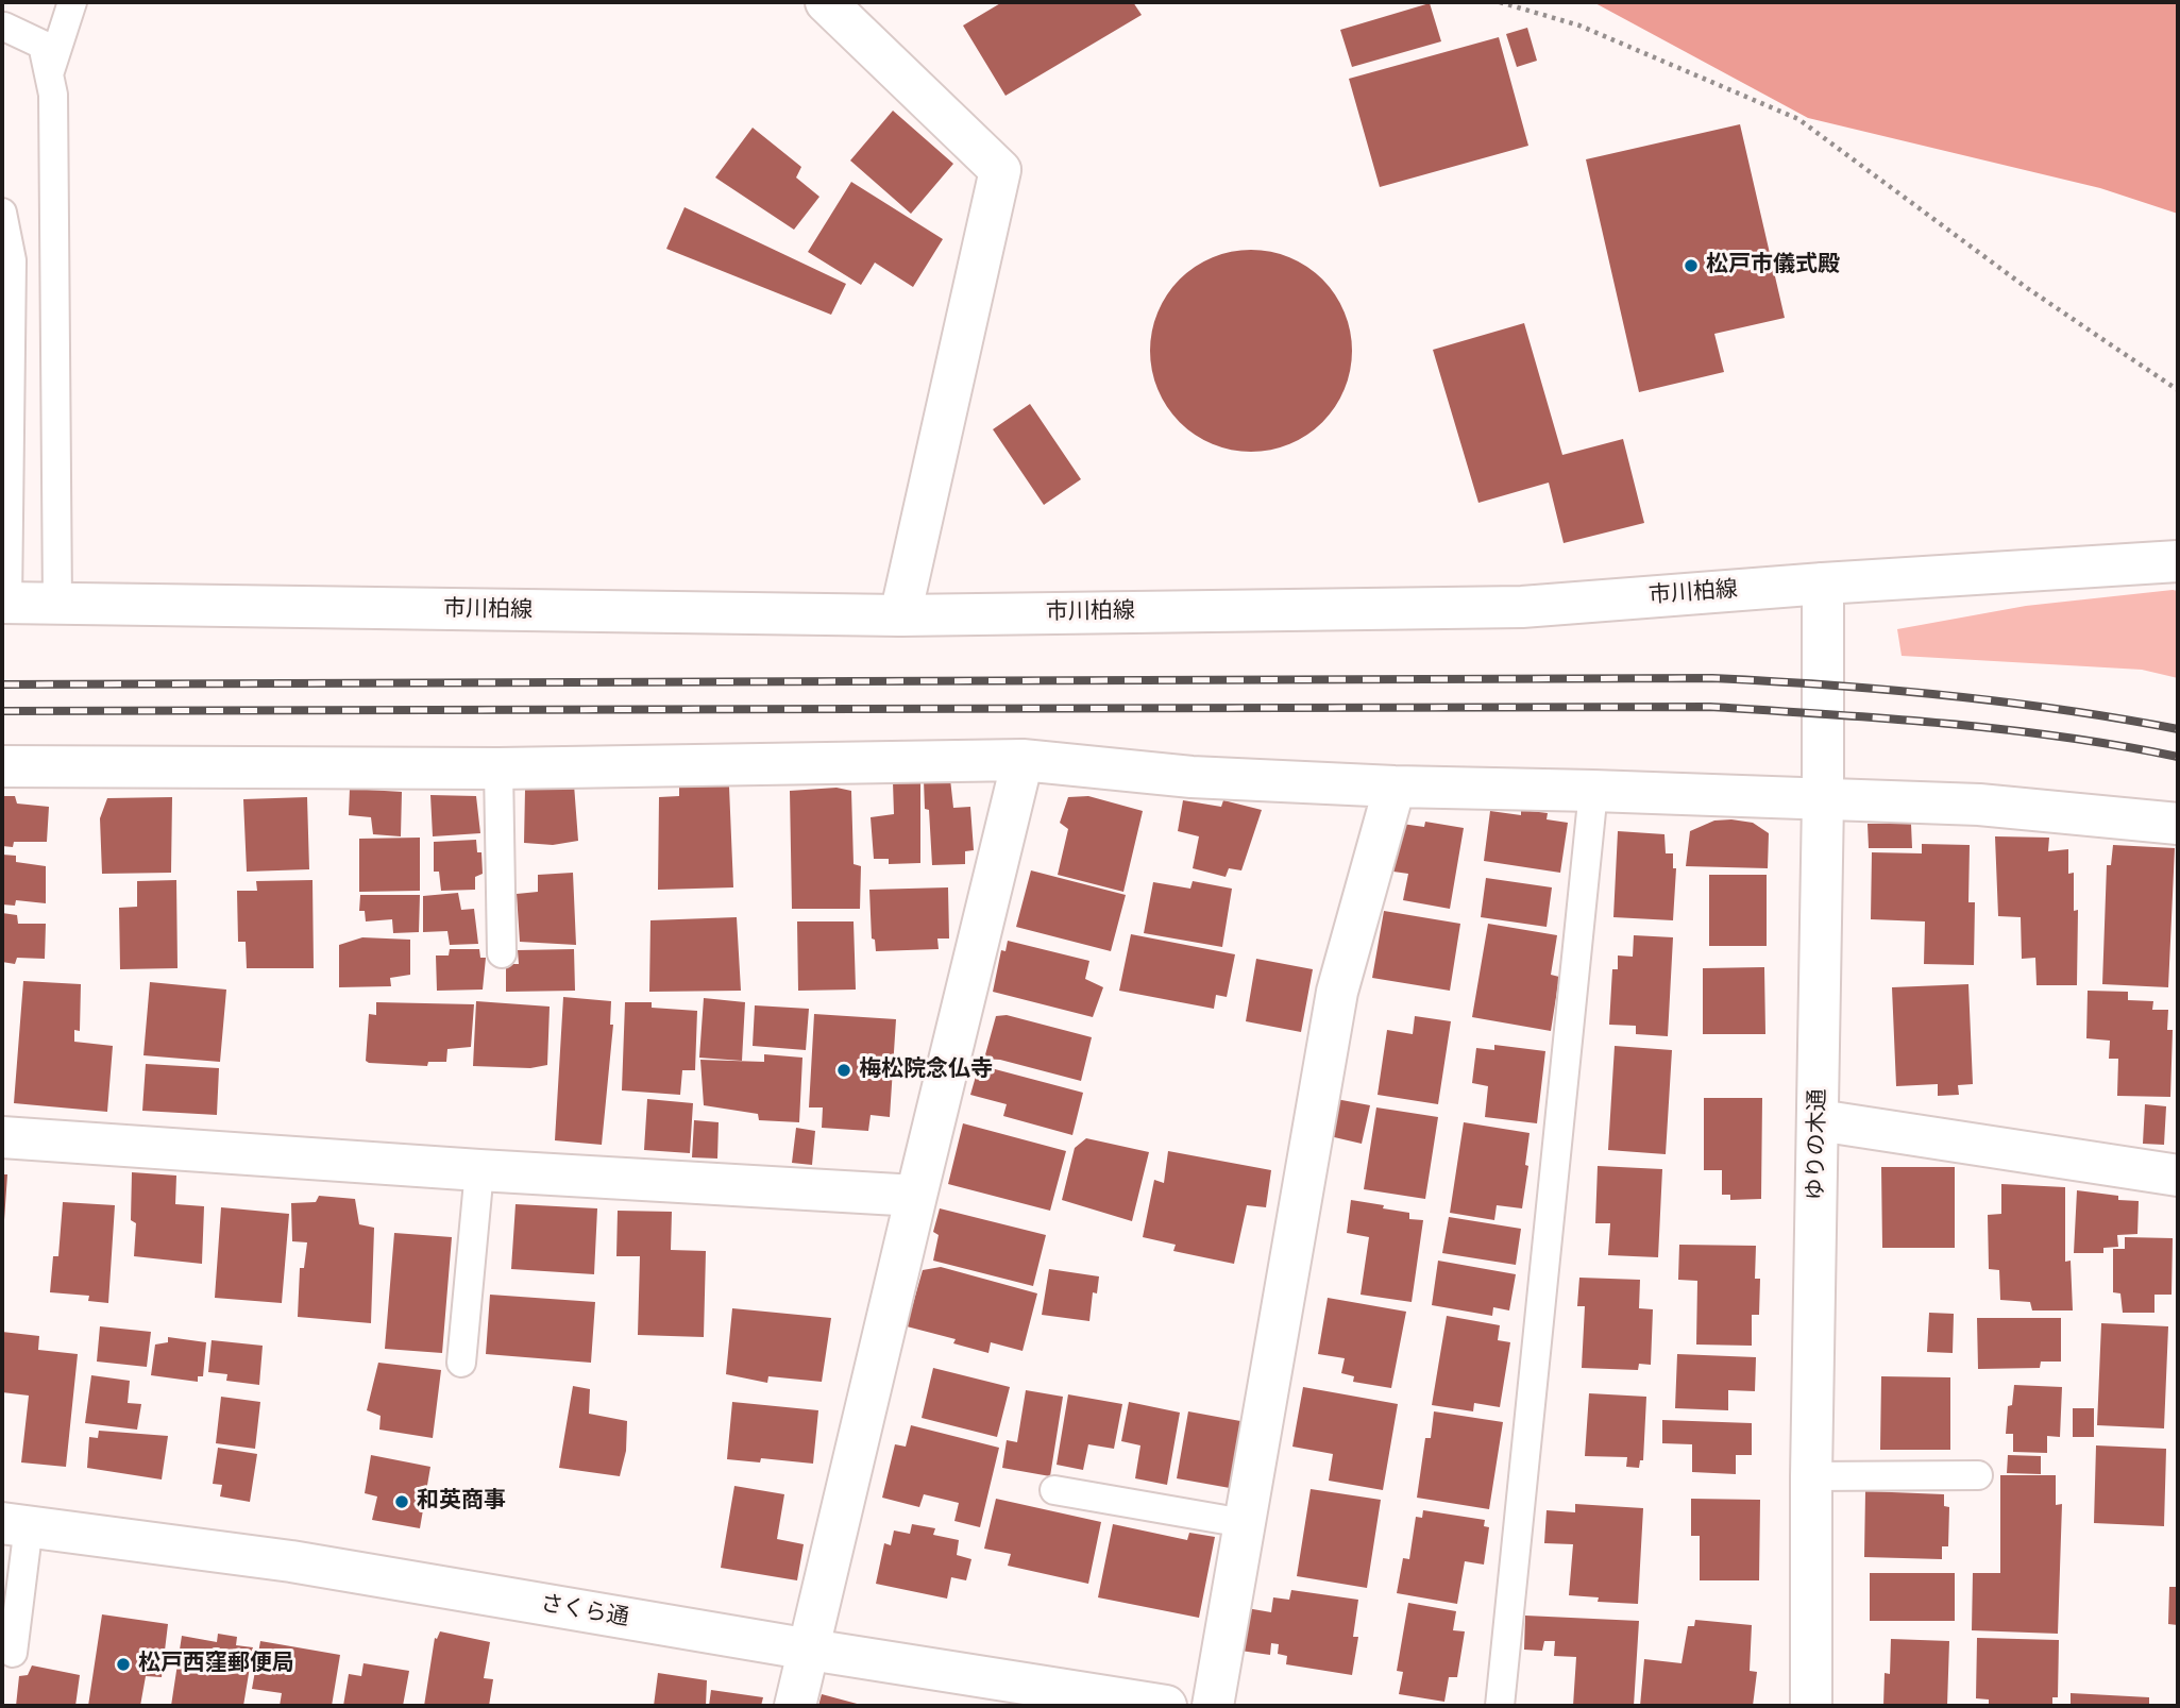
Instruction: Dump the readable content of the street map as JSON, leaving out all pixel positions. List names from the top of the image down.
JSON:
{
  "streets": {
    "street": ["市川柏線", "ゆりの木通", "さくら通"]
  },
  "crossings": [
    ["市川柏線", "ゆりの木通"]
  ],
  "places": [
    "松戸市儀式殿",
    "梅松院念仏寺",
    "和英商事",
    "松戸西窪郵便局"
  ]
}
